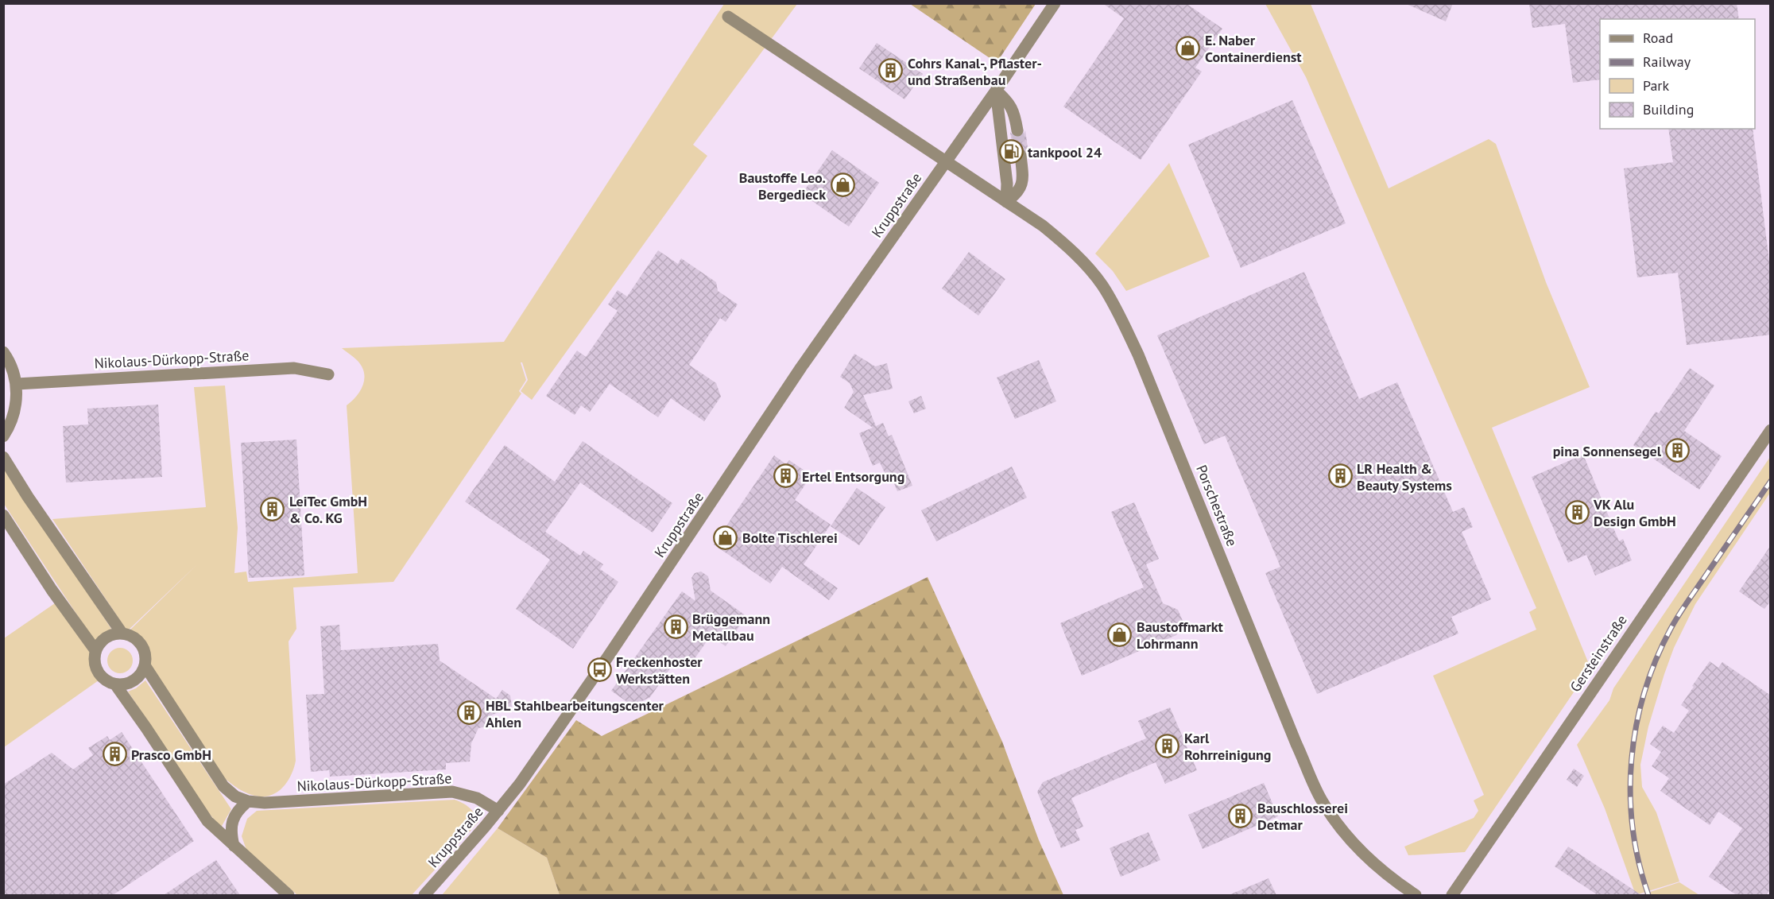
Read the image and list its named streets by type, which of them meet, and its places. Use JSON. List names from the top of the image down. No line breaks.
{"streets":{"street":["Kruppstraße","Nikolaus-Dürkopp-Straße","Porschestraße","Gersteinstraße"]},"crossings":[["Kruppstraße","Nikolaus-Dürkopp-Straße"],["Kruppstraße","Porschestraße"]],"places":{"shop":["E. Naber Containerdienst","Baustoffe Leo. Bergedieck","Bolte Tischlerei","Baustoffmarkt Lohrmann"],"building":["Cohrs Kanal-, Pflaster- und Straßenbau","pina Sonnensegel","Ertel Entsorgung","LR Health & Beauty Systems","LeiTec GmbH & Co. KG","VK Alu Design GmbH","Brüggemann Metallbau","HBL Stahlbearbeitungscenter Ahlen","Karl Rohrreinigung","Prasco GmbH","Bauschlosserei Detmar"],"fuel station":["tankpool 24"],"bus stop":["Freckenhoster Werkstätten"]},"legend":["Road","Railway","Park","Building"]}
